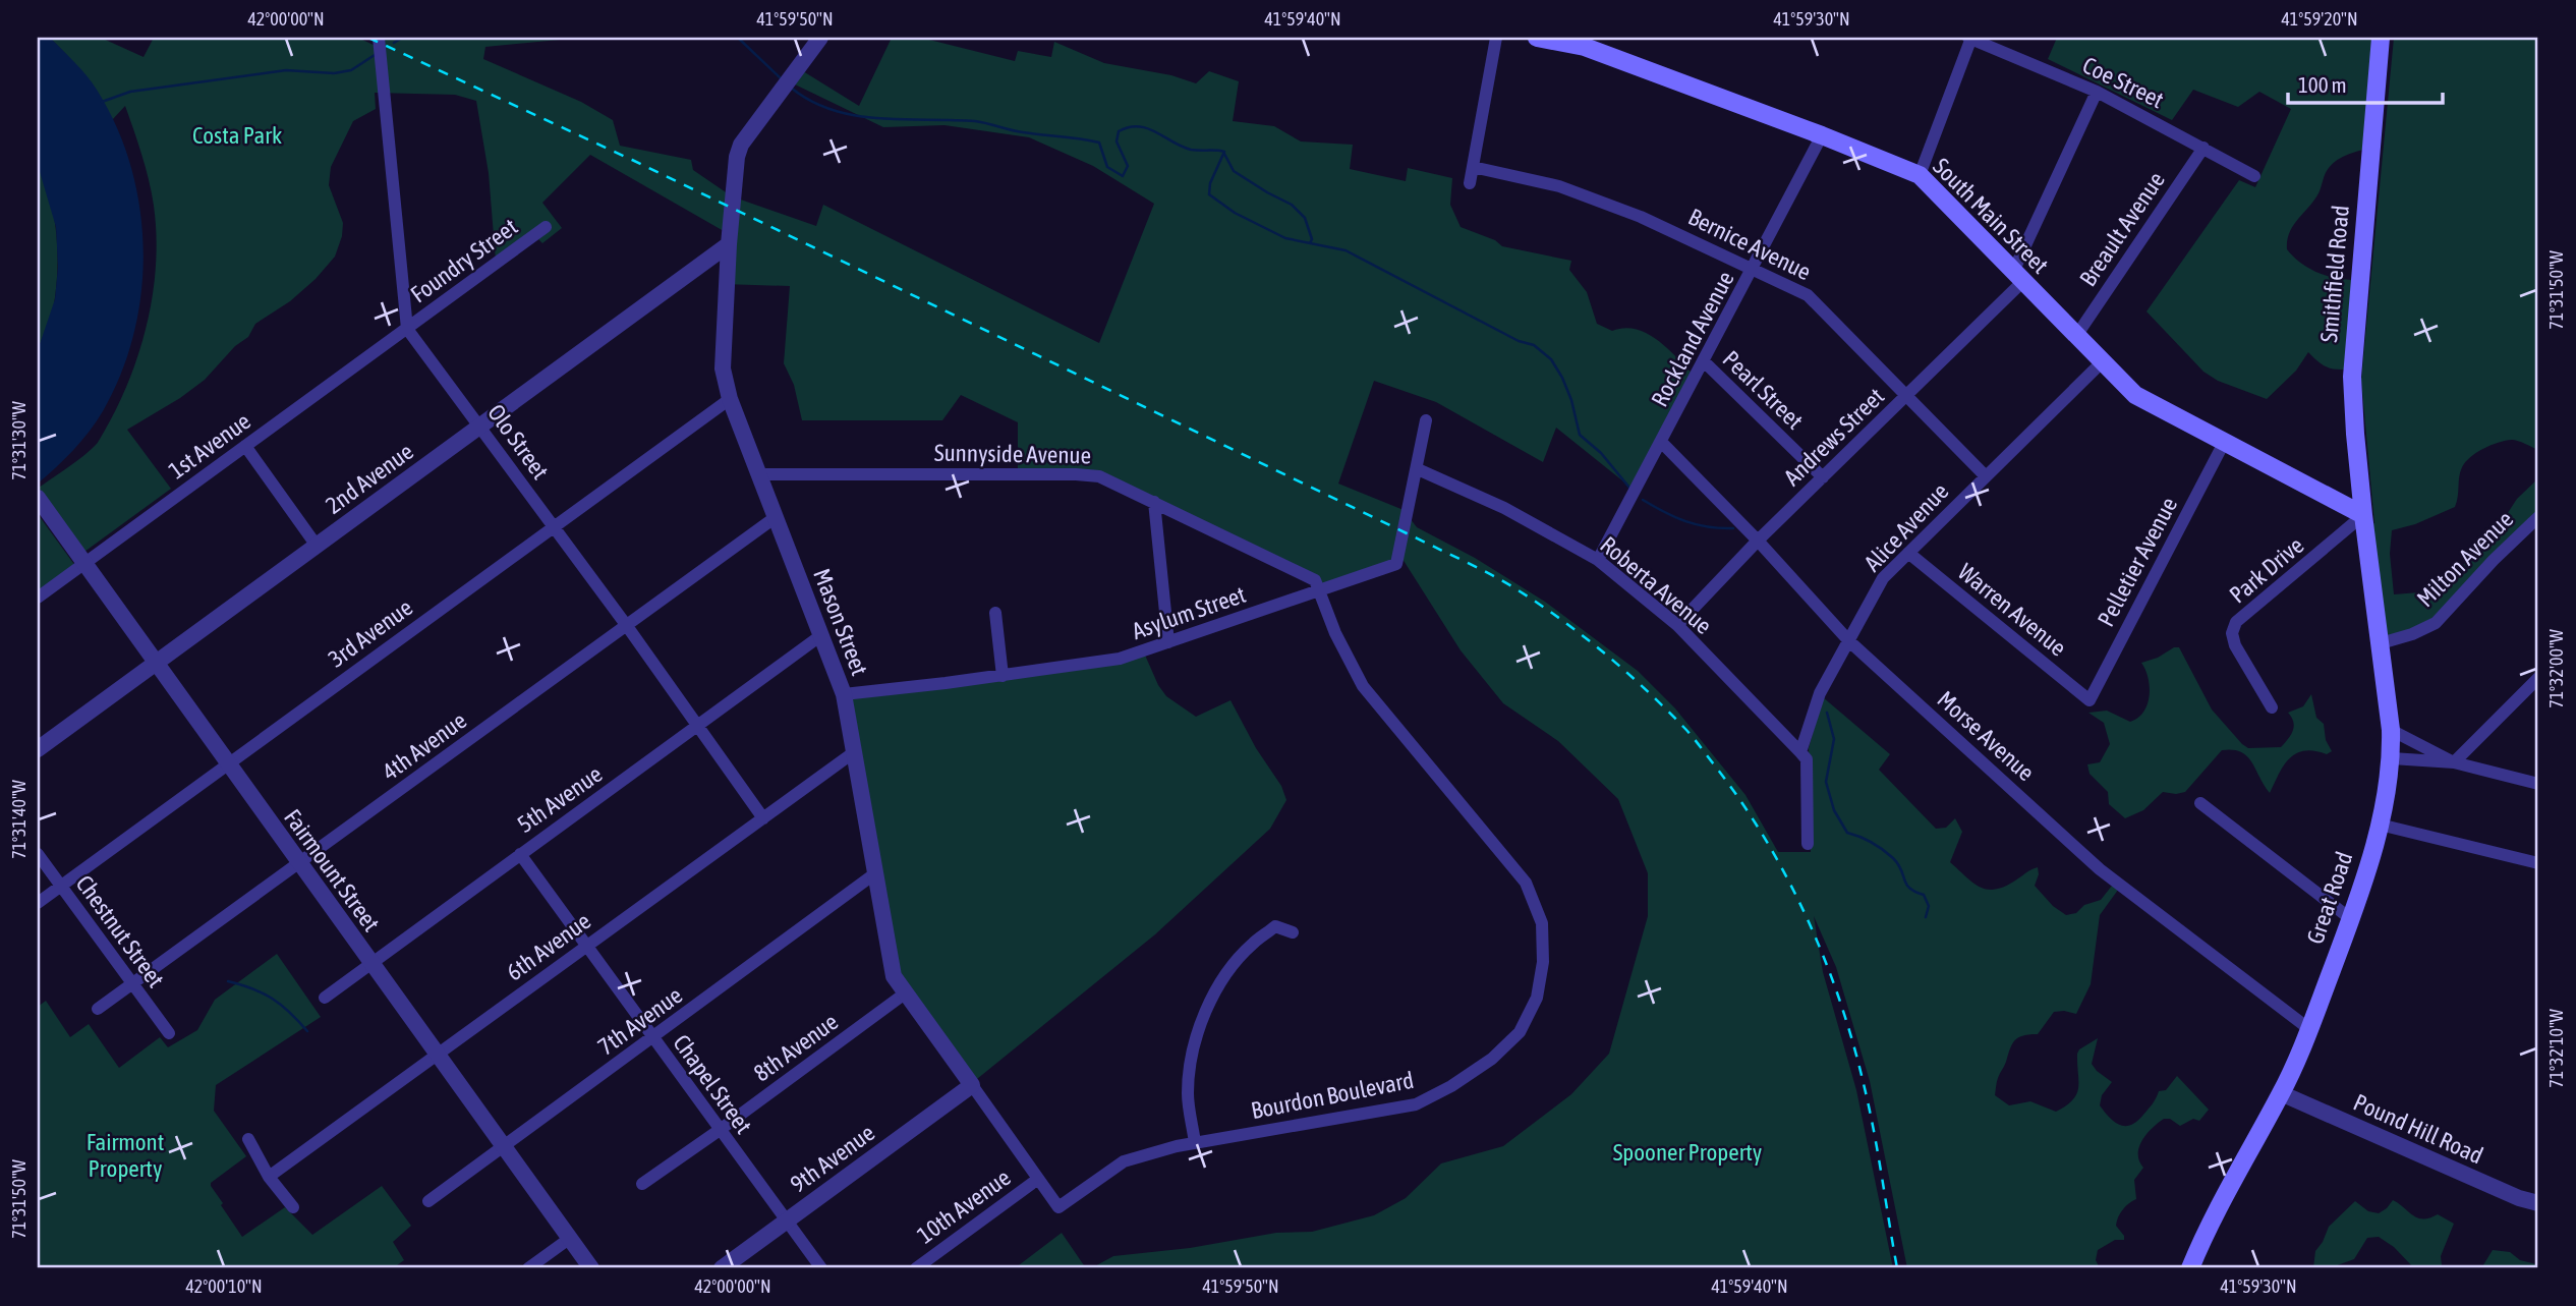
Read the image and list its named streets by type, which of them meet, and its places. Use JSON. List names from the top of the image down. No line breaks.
{"streets":{"main road":["South Main Street","Smithfield Road","Great Road"],"street":["Coe Street","Breault Avenue","Bernice Avenue","Foundry Street","Rockland Avenue","Pearl Street","Andrews Street","Olo Street","1st Avenue","Sunnyside Avenue","2nd Avenue","Alice Avenue","Milton Avenue","Pelletier Avenue","Park Drive","Roberta Avenue","Warren Avenue","Asylum Street","Mason Street","3rd Avenue","Morse Avenue","4th Avenue","5th Avenue","Fairmount Street","Chestnut Street","6th Avenue","7th Avenue","8th Avenue","Chapel Street","Bourdon Boulevard","Pound Hill Road","9th Avenue","10th Avenue"]},"crossings":[["Coe Street","Breault Avenue"],["South Main Street","Breault Avenue"],["South Main Street","Smithfield Road"],["South Main Street","Rockland Avenue"],["South Main Street","Andrews Street"],["South Main Street","Alice Avenue"],["South Main Street","Pelletier Avenue"],["South Main Street","Park Drive"],["South Main Street","Great Road"],["Bernice Avenue","Rockland Avenue"],["Bernice Avenue","Andrews Street"],["Bernice Avenue","Alice Avenue"],["Foundry Street","Olo Street"],["Foundry Street","1st Avenue"],["Smithfield Road","Park Drive"],["Smithfield Road","Great Road"],["Rockland Avenue","Pearl Street"],["Rockland Avenue","Roberta Avenue"],["Rockland Avenue","Morse Avenue"],["Pearl Street","Andrews Street"],["Andrews Street","Roberta Avenue"],["Andrews Street","Morse Avenue"],["Olo Street","1st Avenue"],["Olo Street","2nd Avenue"],["Olo Street","3rd Avenue"],["Olo Street","4th Avenue"],["Olo Street","5th Avenue"],["Olo Street","6th Avenue"],["1st Avenue","Fairmount Street"],["Sunnyside Avenue","Asylum Street"],["Sunnyside Avenue","Mason Street"],["Sunnyside Avenue","Bourdon Boulevard"],["2nd Avenue","Mason Street"],["2nd Avenue","Fairmount Street"],["Alice Avenue","Roberta Avenue"],["Alice Avenue","Warren Avenue"],["Alice Avenue","Morse Avenue"],["Milton Avenue","Great Road"],["Pelletier Avenue","Warren Avenue"],["Park Drive","Great Road"],["Roberta Avenue","Asylum Street"],["Asylum Street","Mason Street"],["Asylum Street","Bourdon Boulevard"],["Mason Street","3rd Avenue"],["Mason Street","4th Avenue"],["Mason Street","5th Avenue"],["Mason Street","6th Avenue"],["Mason Street","7th Avenue"],["Mason Street","8th Avenue"],["Mason Street","Bourdon Boulevard"],["Mason Street","9th Avenue"],["Mason Street","10th Avenue"],["3rd Avenue","Fairmount Street"],["3rd Avenue","Chestnut Street"],["Morse Avenue","Great Road"],["4th Avenue","Fairmount Street"],["4th Avenue","Chestnut Street"],["5th Avenue","Fairmount Street"],["5th Avenue","Chapel Street"],["Fairmount Street","6th Avenue"],["Fairmount Street","7th Avenue"],["Great Road","Pound Hill Road"],["6th Avenue","Chapel Street"],["7th Avenue","Chapel Street"],["8th Avenue","Chapel Street"],["Chapel Street","9th Avenue"]],"parks":["Costa Park","Fairmont Property","Spooner Property"],"scale_bar":"100 m","coordinates":["42°00'00\"N","41°59'50\"N","41°59'40\"N","41°59'30\"N","41°59'20\"N","71°31'50\"W","71°31'30\"W","71°32'00\"W","71°31'40\"W","71°32'10\"W","42°00'10\"N"]}
